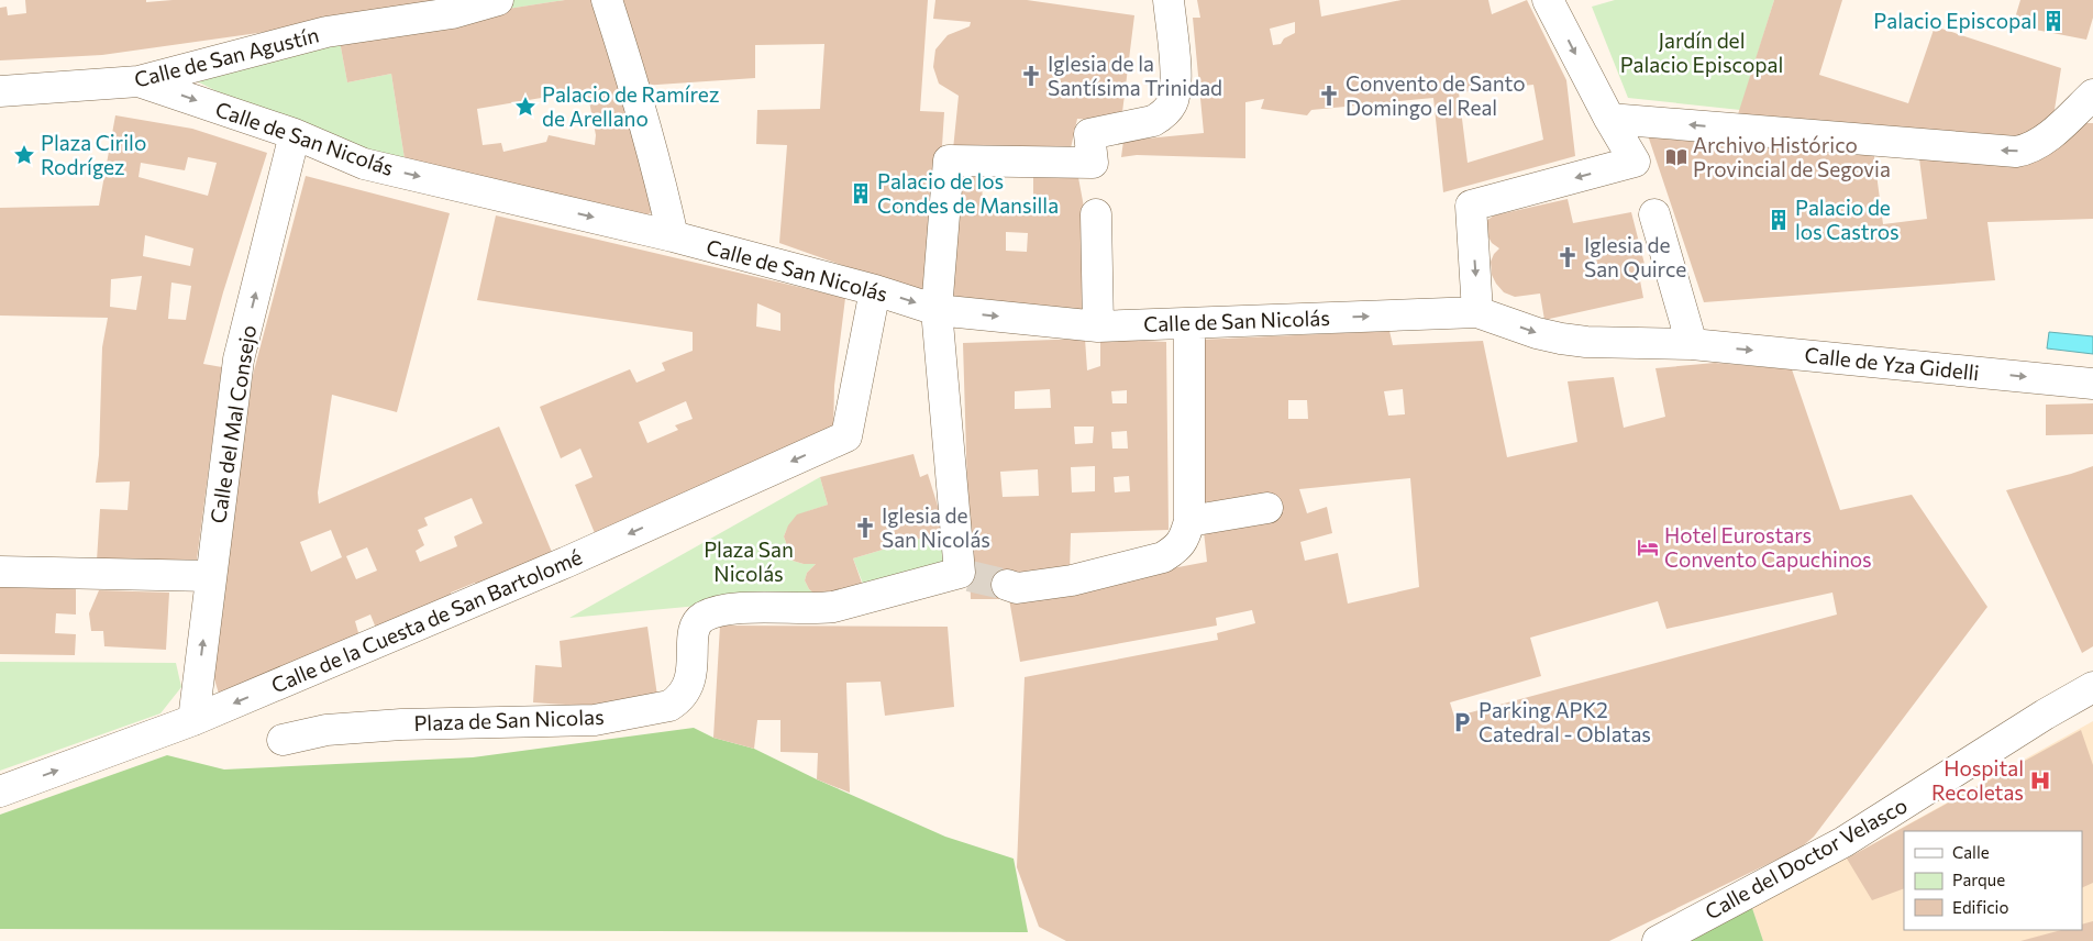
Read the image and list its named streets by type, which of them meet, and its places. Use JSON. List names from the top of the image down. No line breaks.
{"streets":{"street":["Calle de San Agustín","Calle de San Nicolás","Calle de Yza Gidelli","Calle del Mal Consejo","Calle de la Cuesta de San Bartolomé","Plaza de San Nicolas","Calle del Doctor Velasco"]},"crossings":[["Calle de San Agustín","Calle de San Nicolás"],["Calle de San Nicolás","Calle de Yza Gidelli"],["Calle de San Nicolás","Calle del Mal Consejo"],["Calle de San Nicolás","Calle de la Cuesta de San Bartolomé"],["Calle de San Nicolás","Plaza de San Nicolas"],["Calle del Mal Consejo","Calle de la Cuesta de San Bartolomé"]],"one_way":["Calle de San Nicolás","Calle del Mal Consejo"],"parks":["Jardín del Palacio Episcopal","Plaza San Nicolás"],"places":{"building":["Palacio Episcopal","Palacio de los Condes de Mansilla","Palacio de los Castros"],"church":["Iglesia de la Santísima Trinidad","Convento de Santo Domingo el Real","Iglesia de San Quirce","Iglesia de San Nicolás"],"place":["Palacio de Ramírez de Arellano","Plaza Cirilo Rodrígez"],"library":["Archivo Histórico Provincial de Segovia"],"hotel":["Hotel Eurostars Convento Capuchinos"],"parking":["Parking APK2 Catedral - Oblatas"],"hospital":["Hospital Recoletas"]},"legend":["Calle","Parque","Edificio"]}
